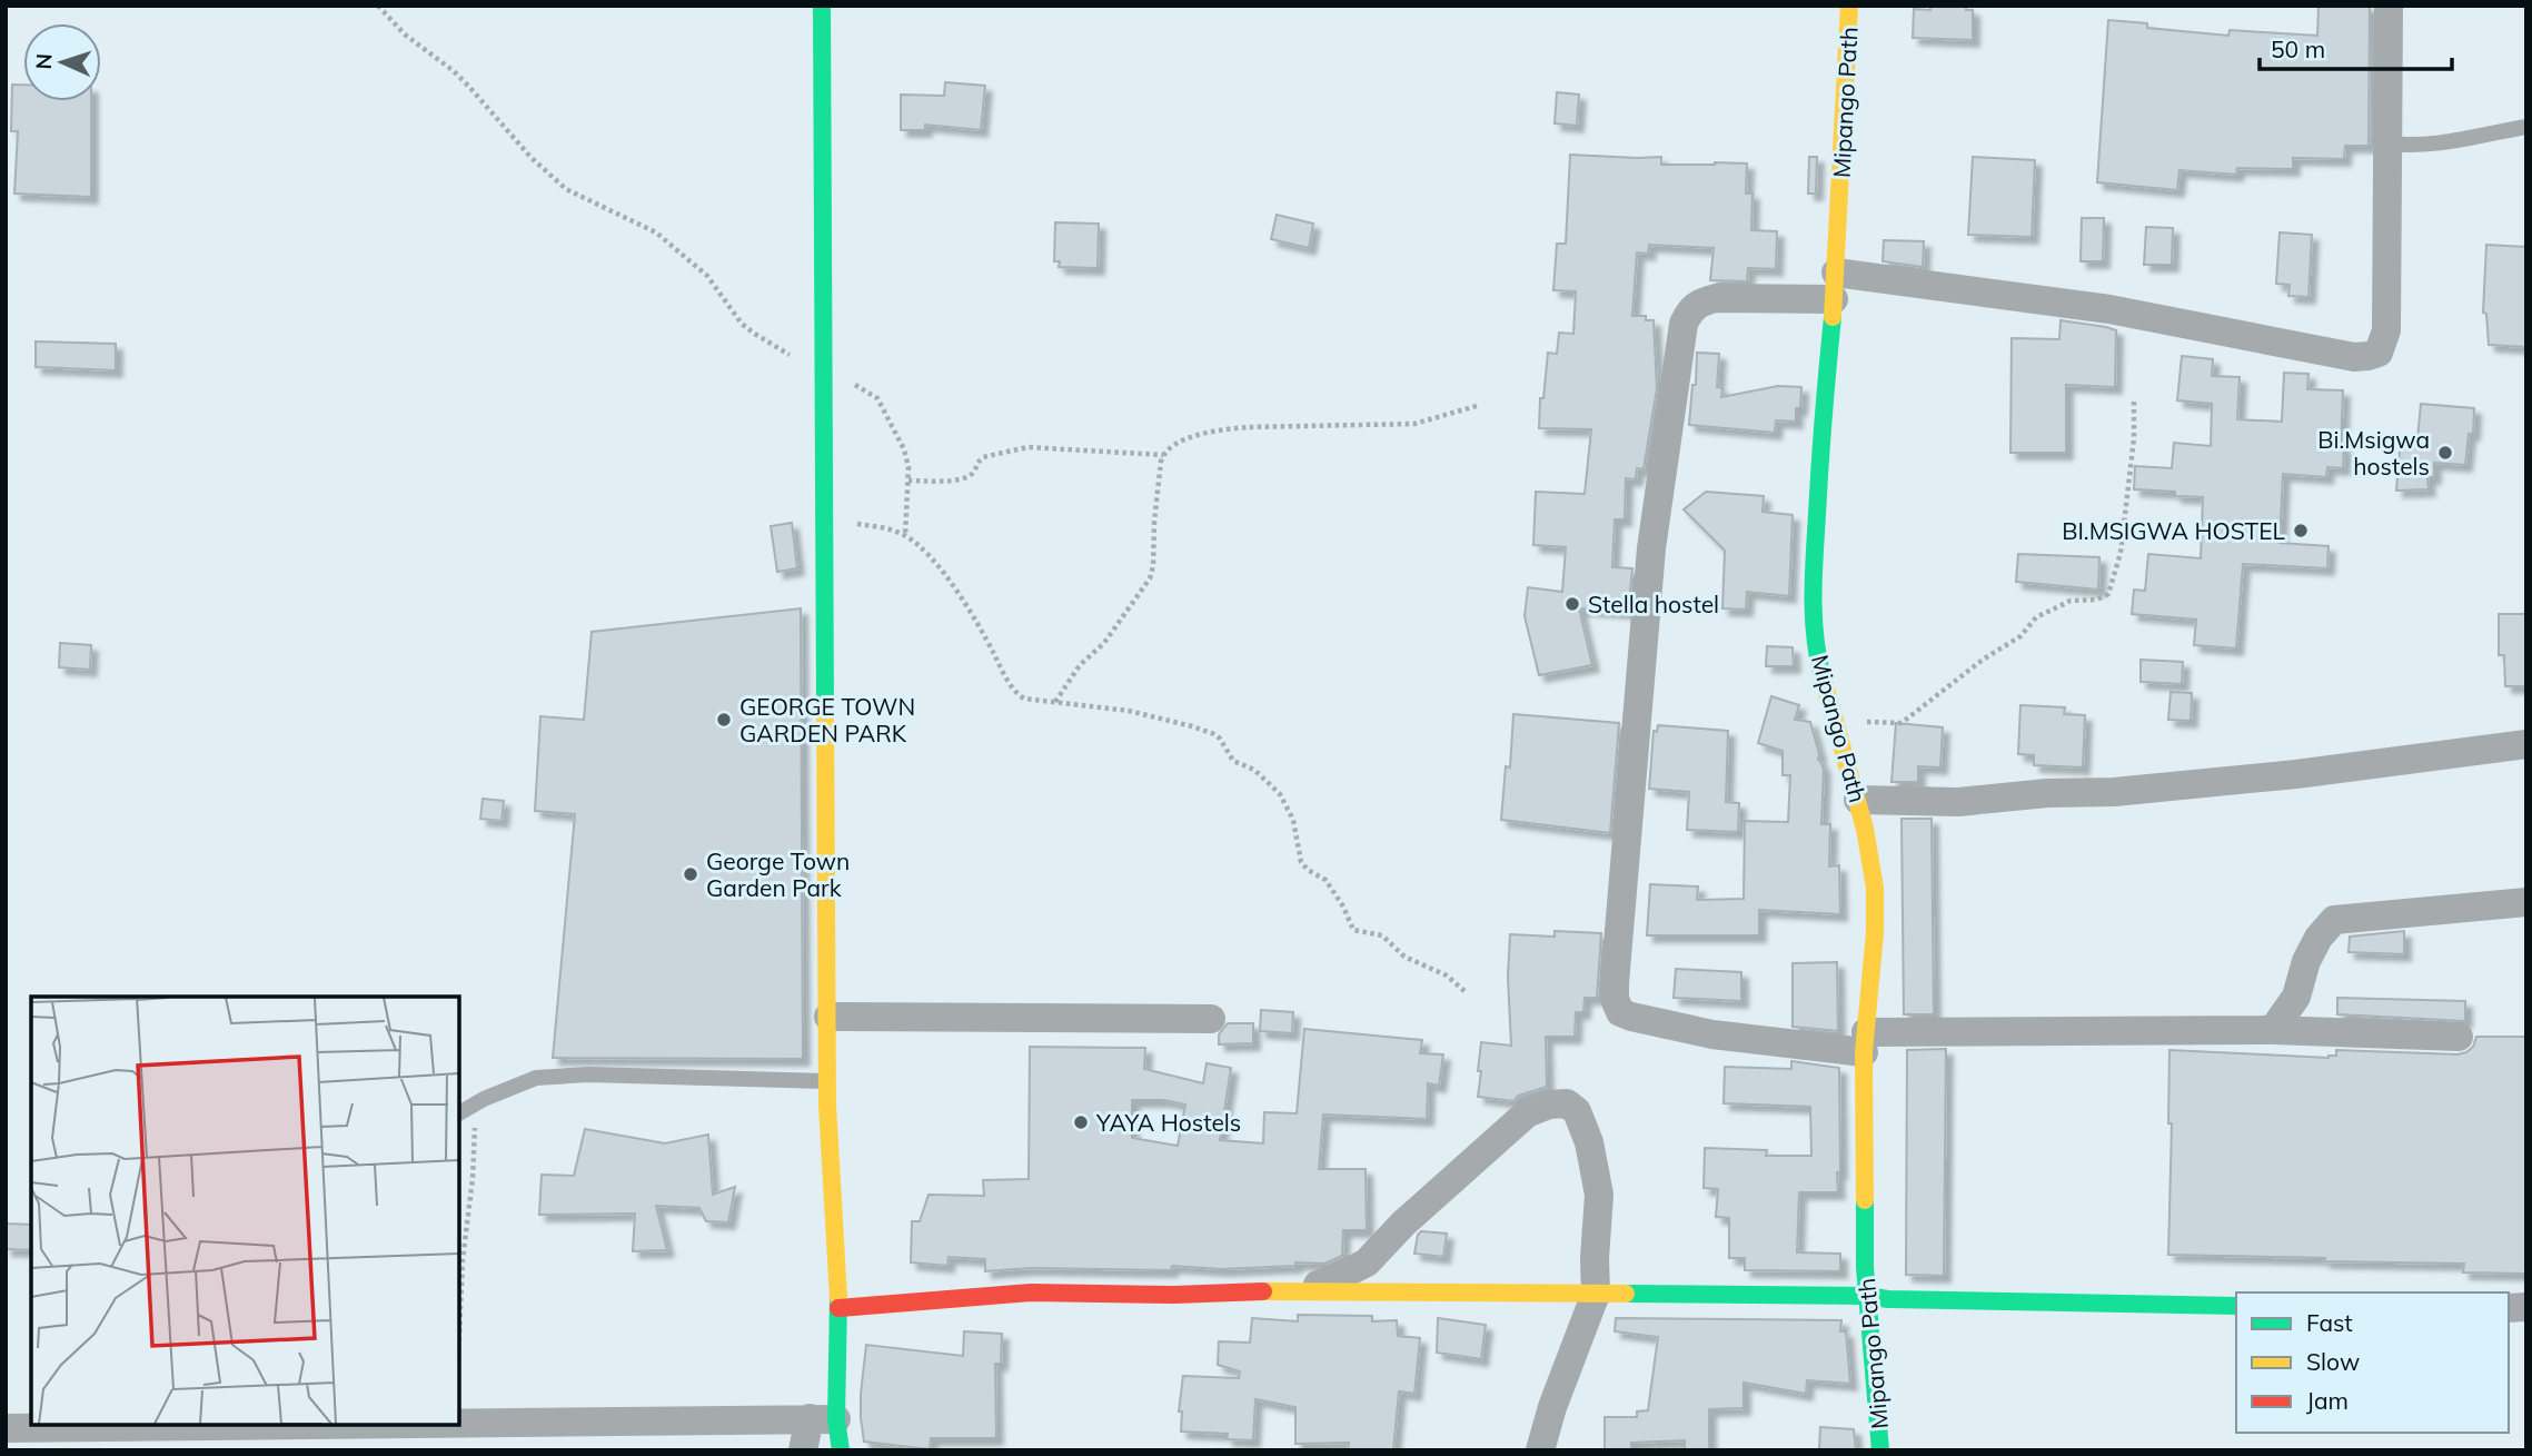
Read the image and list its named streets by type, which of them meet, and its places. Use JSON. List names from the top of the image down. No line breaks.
{"streets":{"street":["Mipango Path"]},"places":["Bi.Msigwa hostels","BI.MSIGWA HOSTEL","Stella hostel","GEORGE TOWN GARDEN PARK","George Town Garden Park","YAYA Hostels"],"legend":["Fast","Slow","Jam"],"scale_bar":"50 m","north":"left"}
